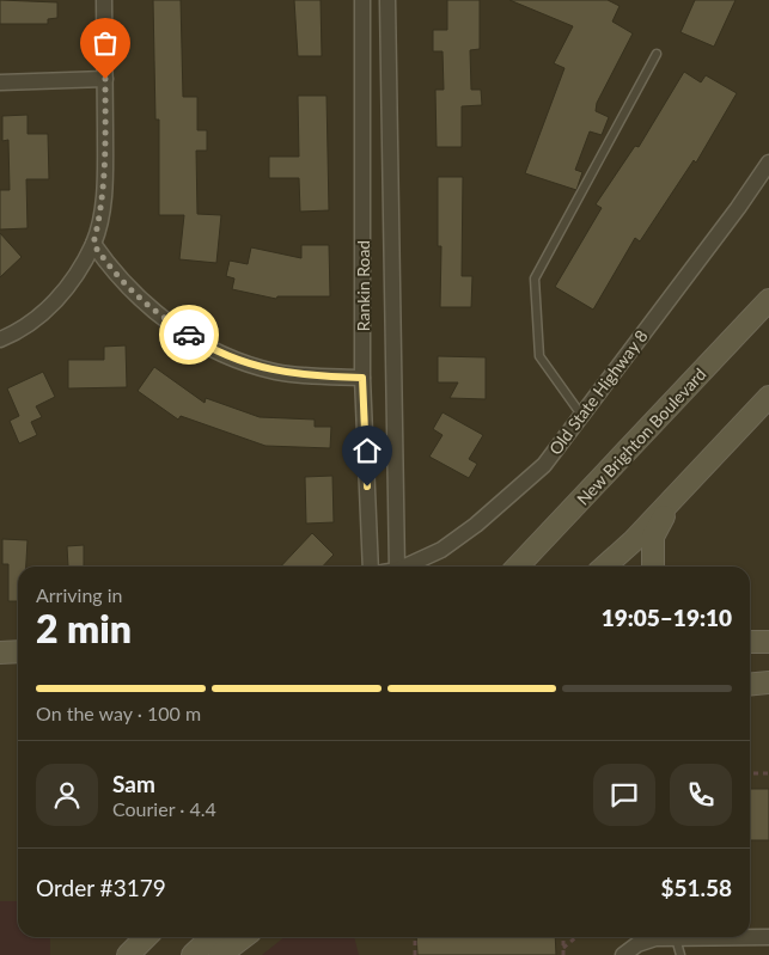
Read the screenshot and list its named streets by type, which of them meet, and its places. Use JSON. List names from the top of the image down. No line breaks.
{"streets":{"main road":["New Brighton Boulevard"],"street":["Rankin Road","Old State Highway 8"]},"page":{"heading":["2 min","Arriving in","19:05–19:10"],"panel":["Sam","Courier · 4.4","Order #3179","$51.58"],"bar":"On the way · 100 m"}}
